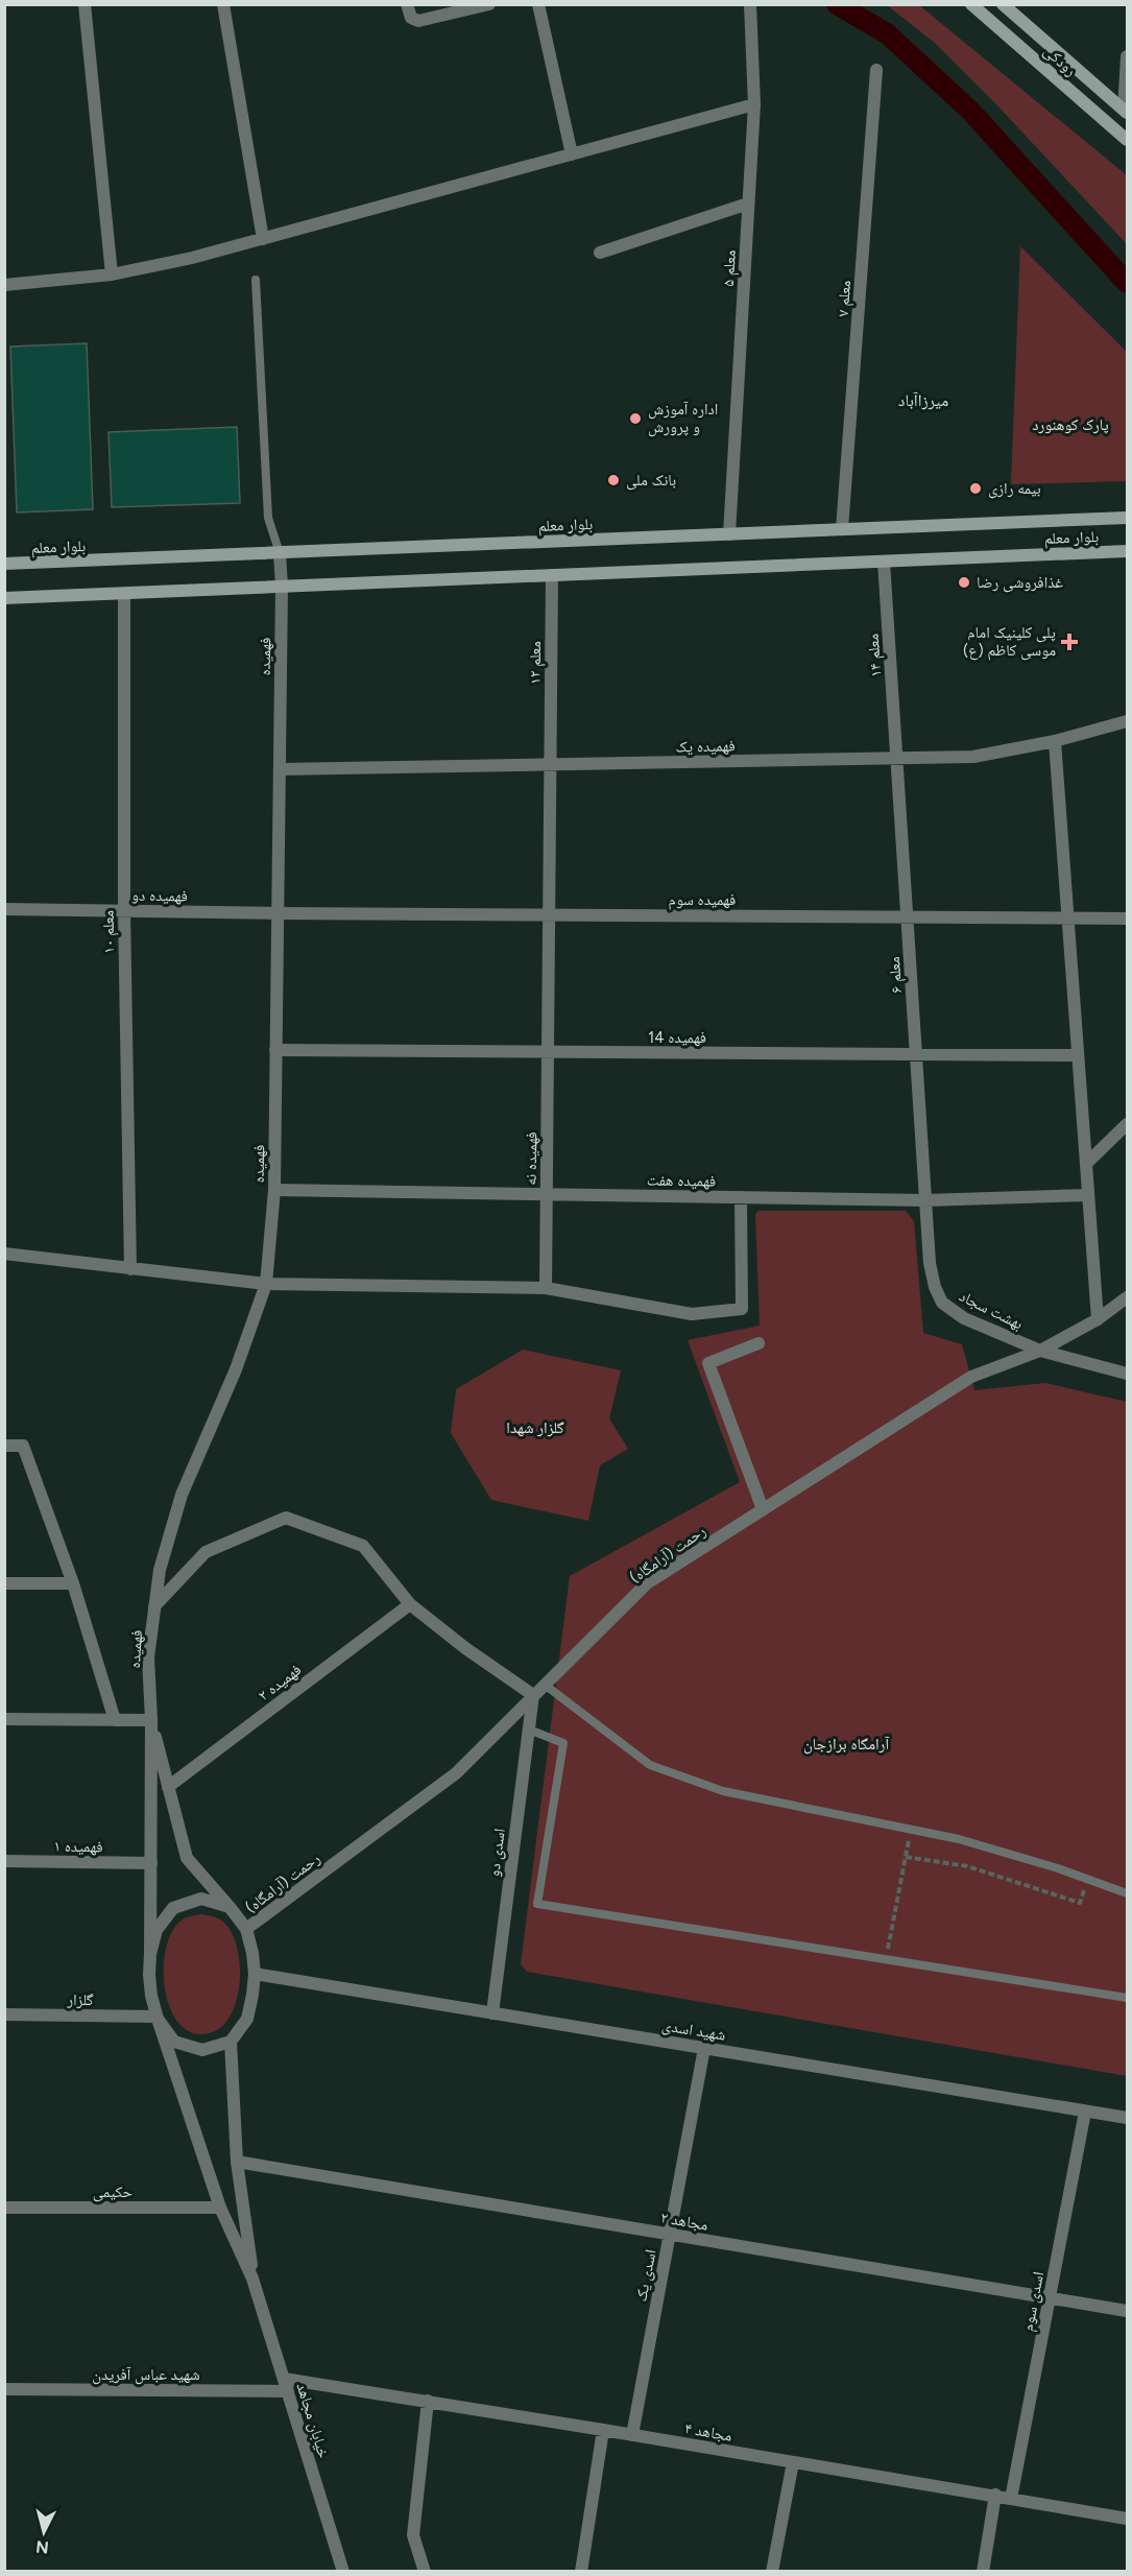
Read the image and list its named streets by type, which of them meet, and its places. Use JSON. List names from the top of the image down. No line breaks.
{"streets":{"main road":["رودکی","بلوار معلم"],"street":["معلم ۵","معلم ۷","معلم ۱۴","فهمیده","معلم ۱۲","فهمیده یک","فهمیده دو","فهمیده سوم","معلم ۱۰","معلم ۶","فهمیده 14","فهمیده نه","فهمیده هفت","بهشت سجاد","رحمت (آرامگاه)","فهمیده ۲","فهمیده ۱","اسدی دو","گلزار","شهید اسدی","حکیمی","مجاهد ۲","اسدی یک","اسدی سوم","شهید عباس آفریدن","خیابان مجاهد","مجاهد ۴"]},"crossings":[["معلم ۵","بلوار معلم"],["معلم ۷","بلوار معلم"],["بلوار معلم","معلم ۱۴"],["بلوار معلم","فهمیده"],["بلوار معلم","معلم ۱۲"],["بلوار معلم","معلم ۱۰"],["معلم ۱۴","فهمیده یک"],["معلم ۱۴","معلم ۶"],["فهمیده","فهمیده یک"],["فهمیده","فهمیده دو"],["فهمیده","فهمیده سوم"],["فهمیده","فهمیده 14"],["فهمیده","فهمیده هفت"],["معلم ۱۲","فهمیده نه"],["فهمیده یک","معلم ۶"],["فهمیده یک","فهمیده نه"],["فهمیده دو","فهمیده سوم"],["فهمیده دو","معلم ۱۰"],["فهمیده سوم","معلم ۶"],["فهمیده سوم","فهمیده نه"],["معلم ۶","فهمیده 14"],["معلم ۶","فهمیده هفت"],["معلم ۶","بهشت سجاد"],["فهمیده 14","فهمیده نه"],["فهمیده نه","فهمیده هفت"],["فهمیده هفت","بهشت سجاد"],["بهشت سجاد","رحمت (آرامگاه)"],["رحمت (آرامگاه)","اسدی دو"],["رحمت (آرامگاه)","گلزار"],["رحمت (آرامگاه)","شهید اسدی"],["رحمت (آرامگاه)","خیابان مجاهد"],["اسدی دو","شهید اسدی"],["گلزار","شهید اسدی"],["گلزار","خیابان مجاهد"],["شهید اسدی","اسدی یک"],["شهید اسدی","اسدی سوم"],["شهید اسدی","خیابان مجاهد"],["حکیمی","خیابان مجاهد"],["مجاهد ۲","اسدی یک"],["مجاهد ۲","اسدی سوم"],["مجاهد ۲","خیابان مجاهد"],["اسدی یک","مجاهد ۴"],["اسدی سوم","مجاهد ۴"],["شهید عباس آفریدن","خیابان مجاهد"],["شهید عباس آفریدن","مجاهد ۴"],["خیابان مجاهد","مجاهد ۴"]],"districts":["میرزاآباد"],"parks":["پارک کوهنورد","گلزار شهدا","آرامگاه برازجان"],"places":{"other":["اداره آموزش و پرورش","بانک ملی","بیمه رازی","غذافروشی رضا"],"health":["پلی کلینیک امام موسی کاظم (ع)"]},"north":"bottom"}
